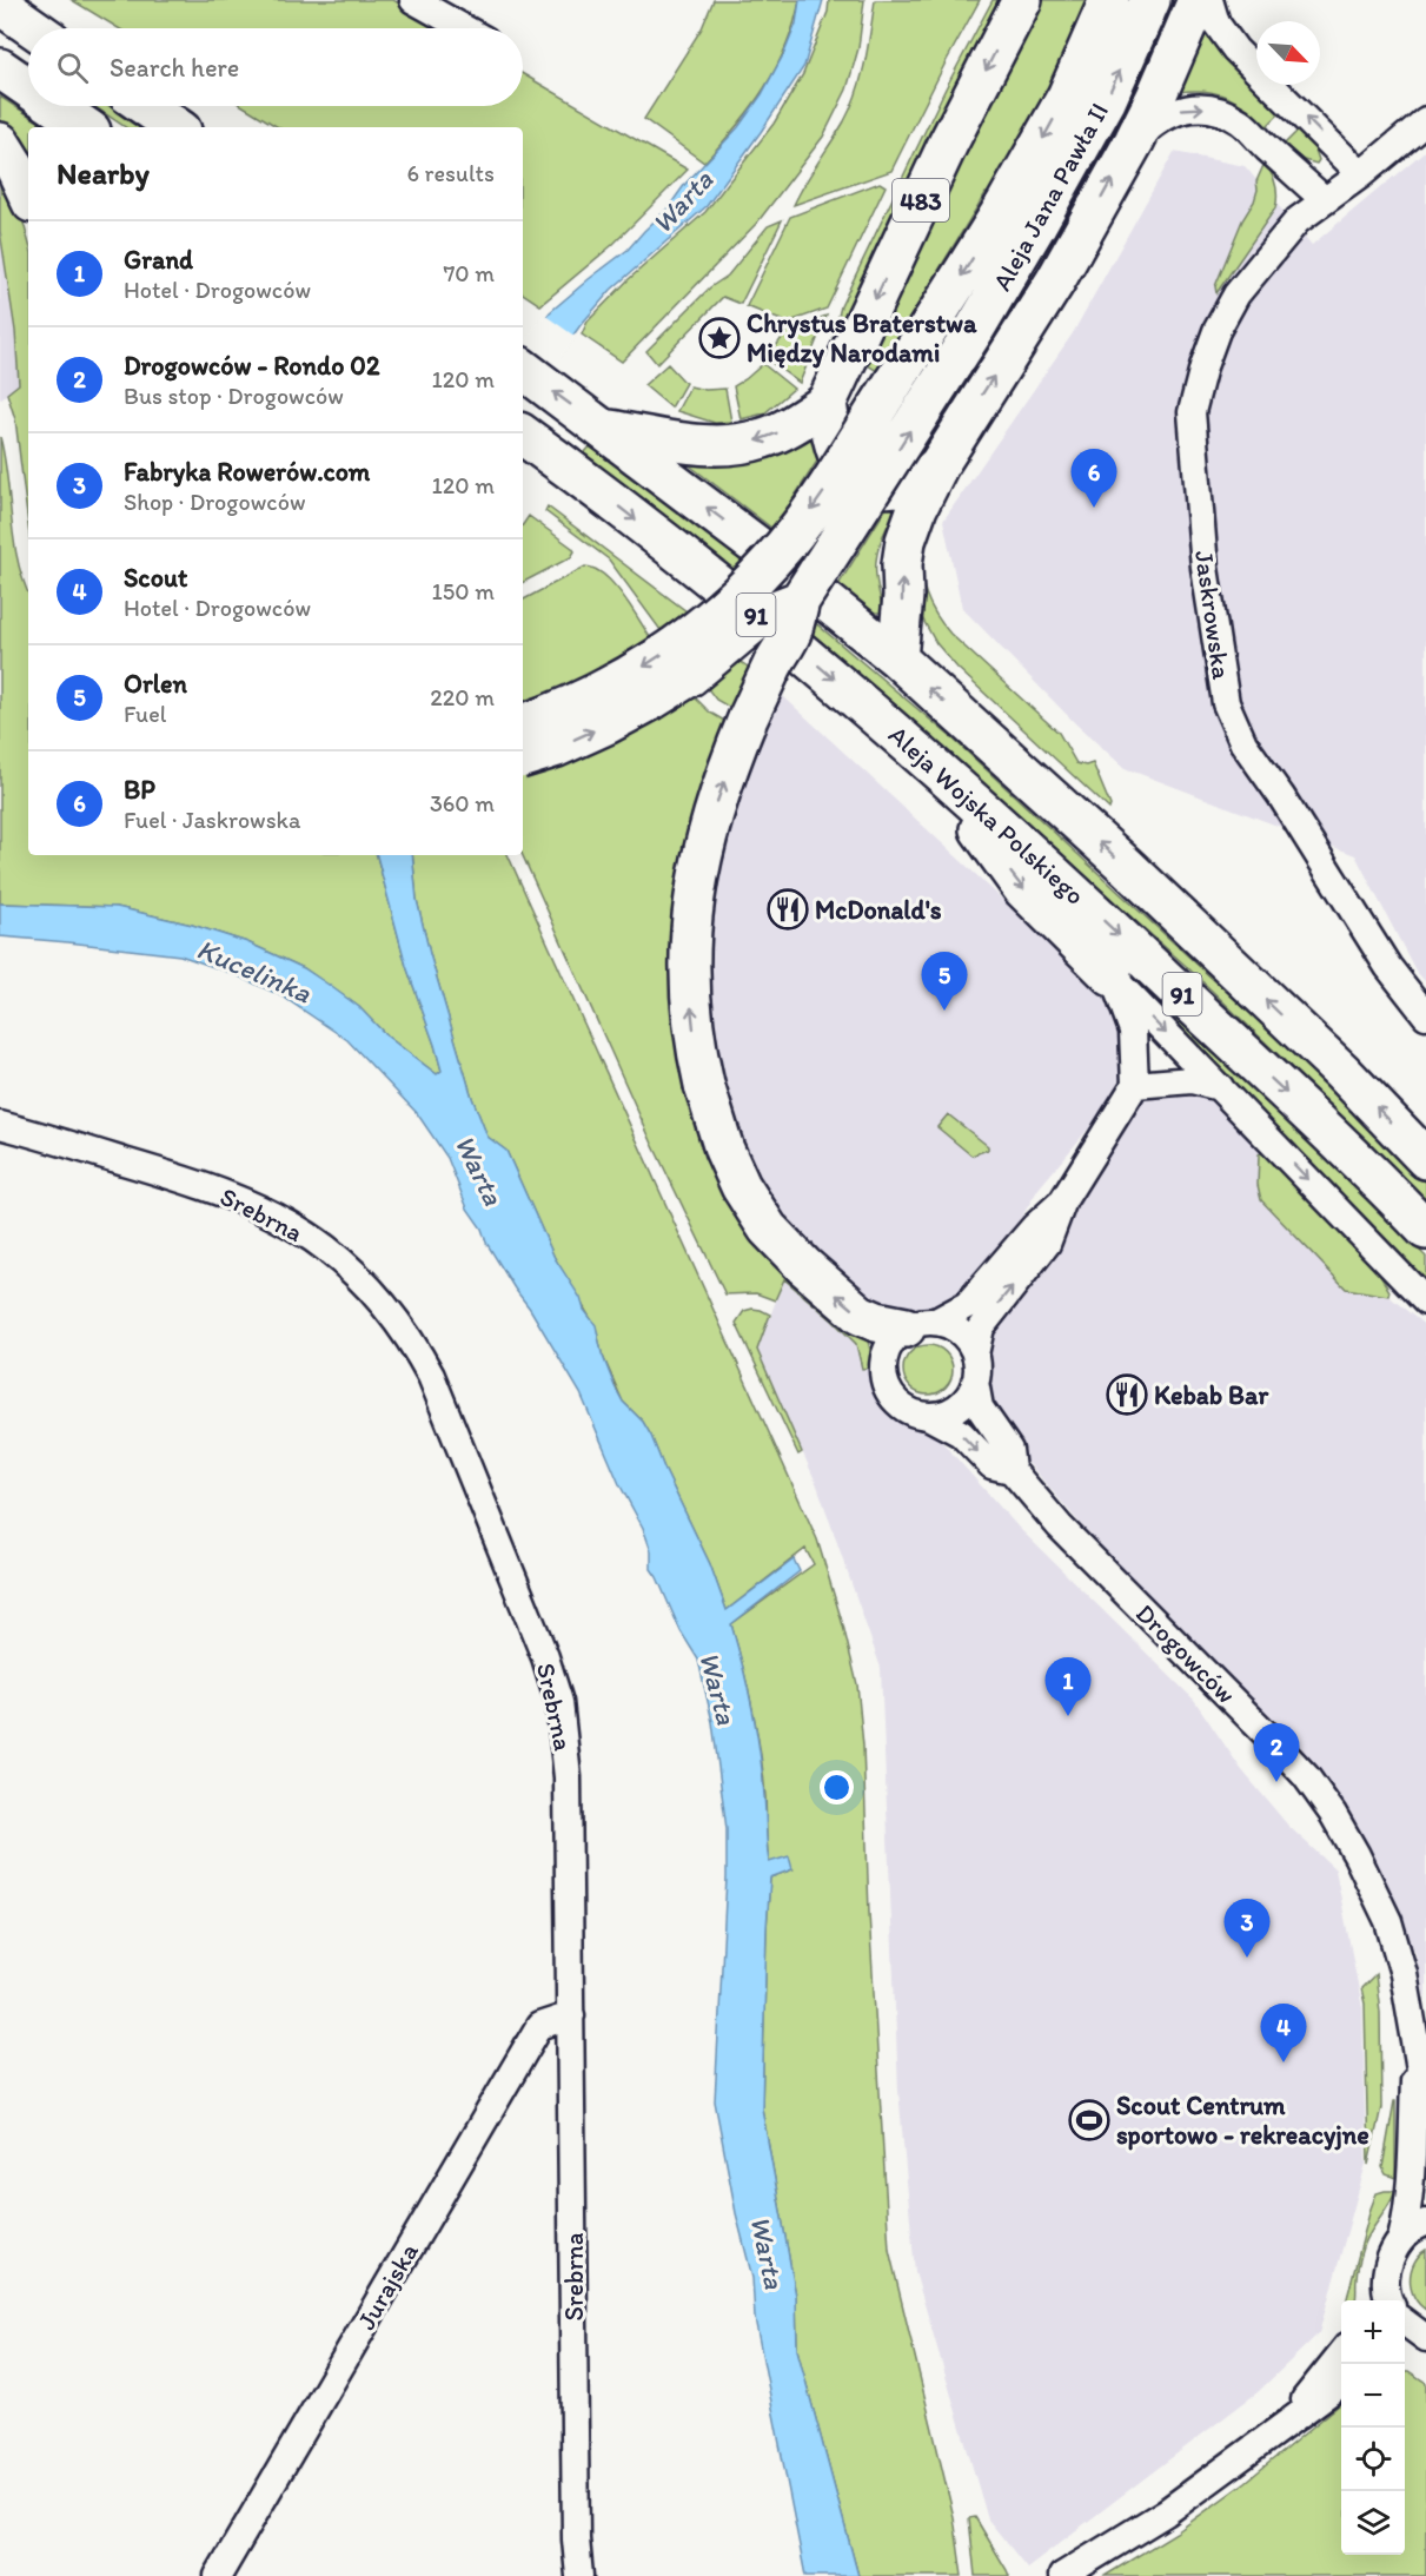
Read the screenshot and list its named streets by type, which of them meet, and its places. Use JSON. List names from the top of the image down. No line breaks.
{"streets":{"main road":["Aleja Jana Pawła II","483","91","Aleja Wojska Polskiego"],"street":["Jaskrowska","Srebrna","Drogowców","Jurajska"]},"crossings":[["Aleja Jana Pawła II","Aleja Wojska Polskiego"],["Aleja Jana Pawła II","Drogowców"],["Srebrna","Jurajska"]],"one_way":["Aleja Jana Pawła II"],"water":["Warta","Kucelinka"],"places":{"place":["Chrystus Braterstwa Między Narodami"],"restaurant":["McDonald's","Kebab Bar"],"sports":["Scout Centrum sportowo - rekreacyjne"]},"north":"bottom right","page":{"search":"Search here","heading":["Nearby","6 results"],"list":[{"mark":"1","name":"Grand","note":"Hotel · Drogowców","value":"70 m"},{"mark":"2","name":"Drogowców - Rondo 02","note":"Bus stop · Drogowców","value":"120 m"},{"mark":"3","name":"Fabryka Rowerów.com","note":"Shop · Drogowców","value":"120 m"},{"mark":"4","name":"Scout","note":"Hotel · Drogowców","value":"150 m"},{"mark":"5","name":"Orlen","note":"Fuel","value":"220 m"},{"mark":"6","name":"BP","note":"Fuel · Jaskrowska","value":"360 m"}],"pins":["6","5","1","2","3","4"],"map_buttons":["+","−"]}}
